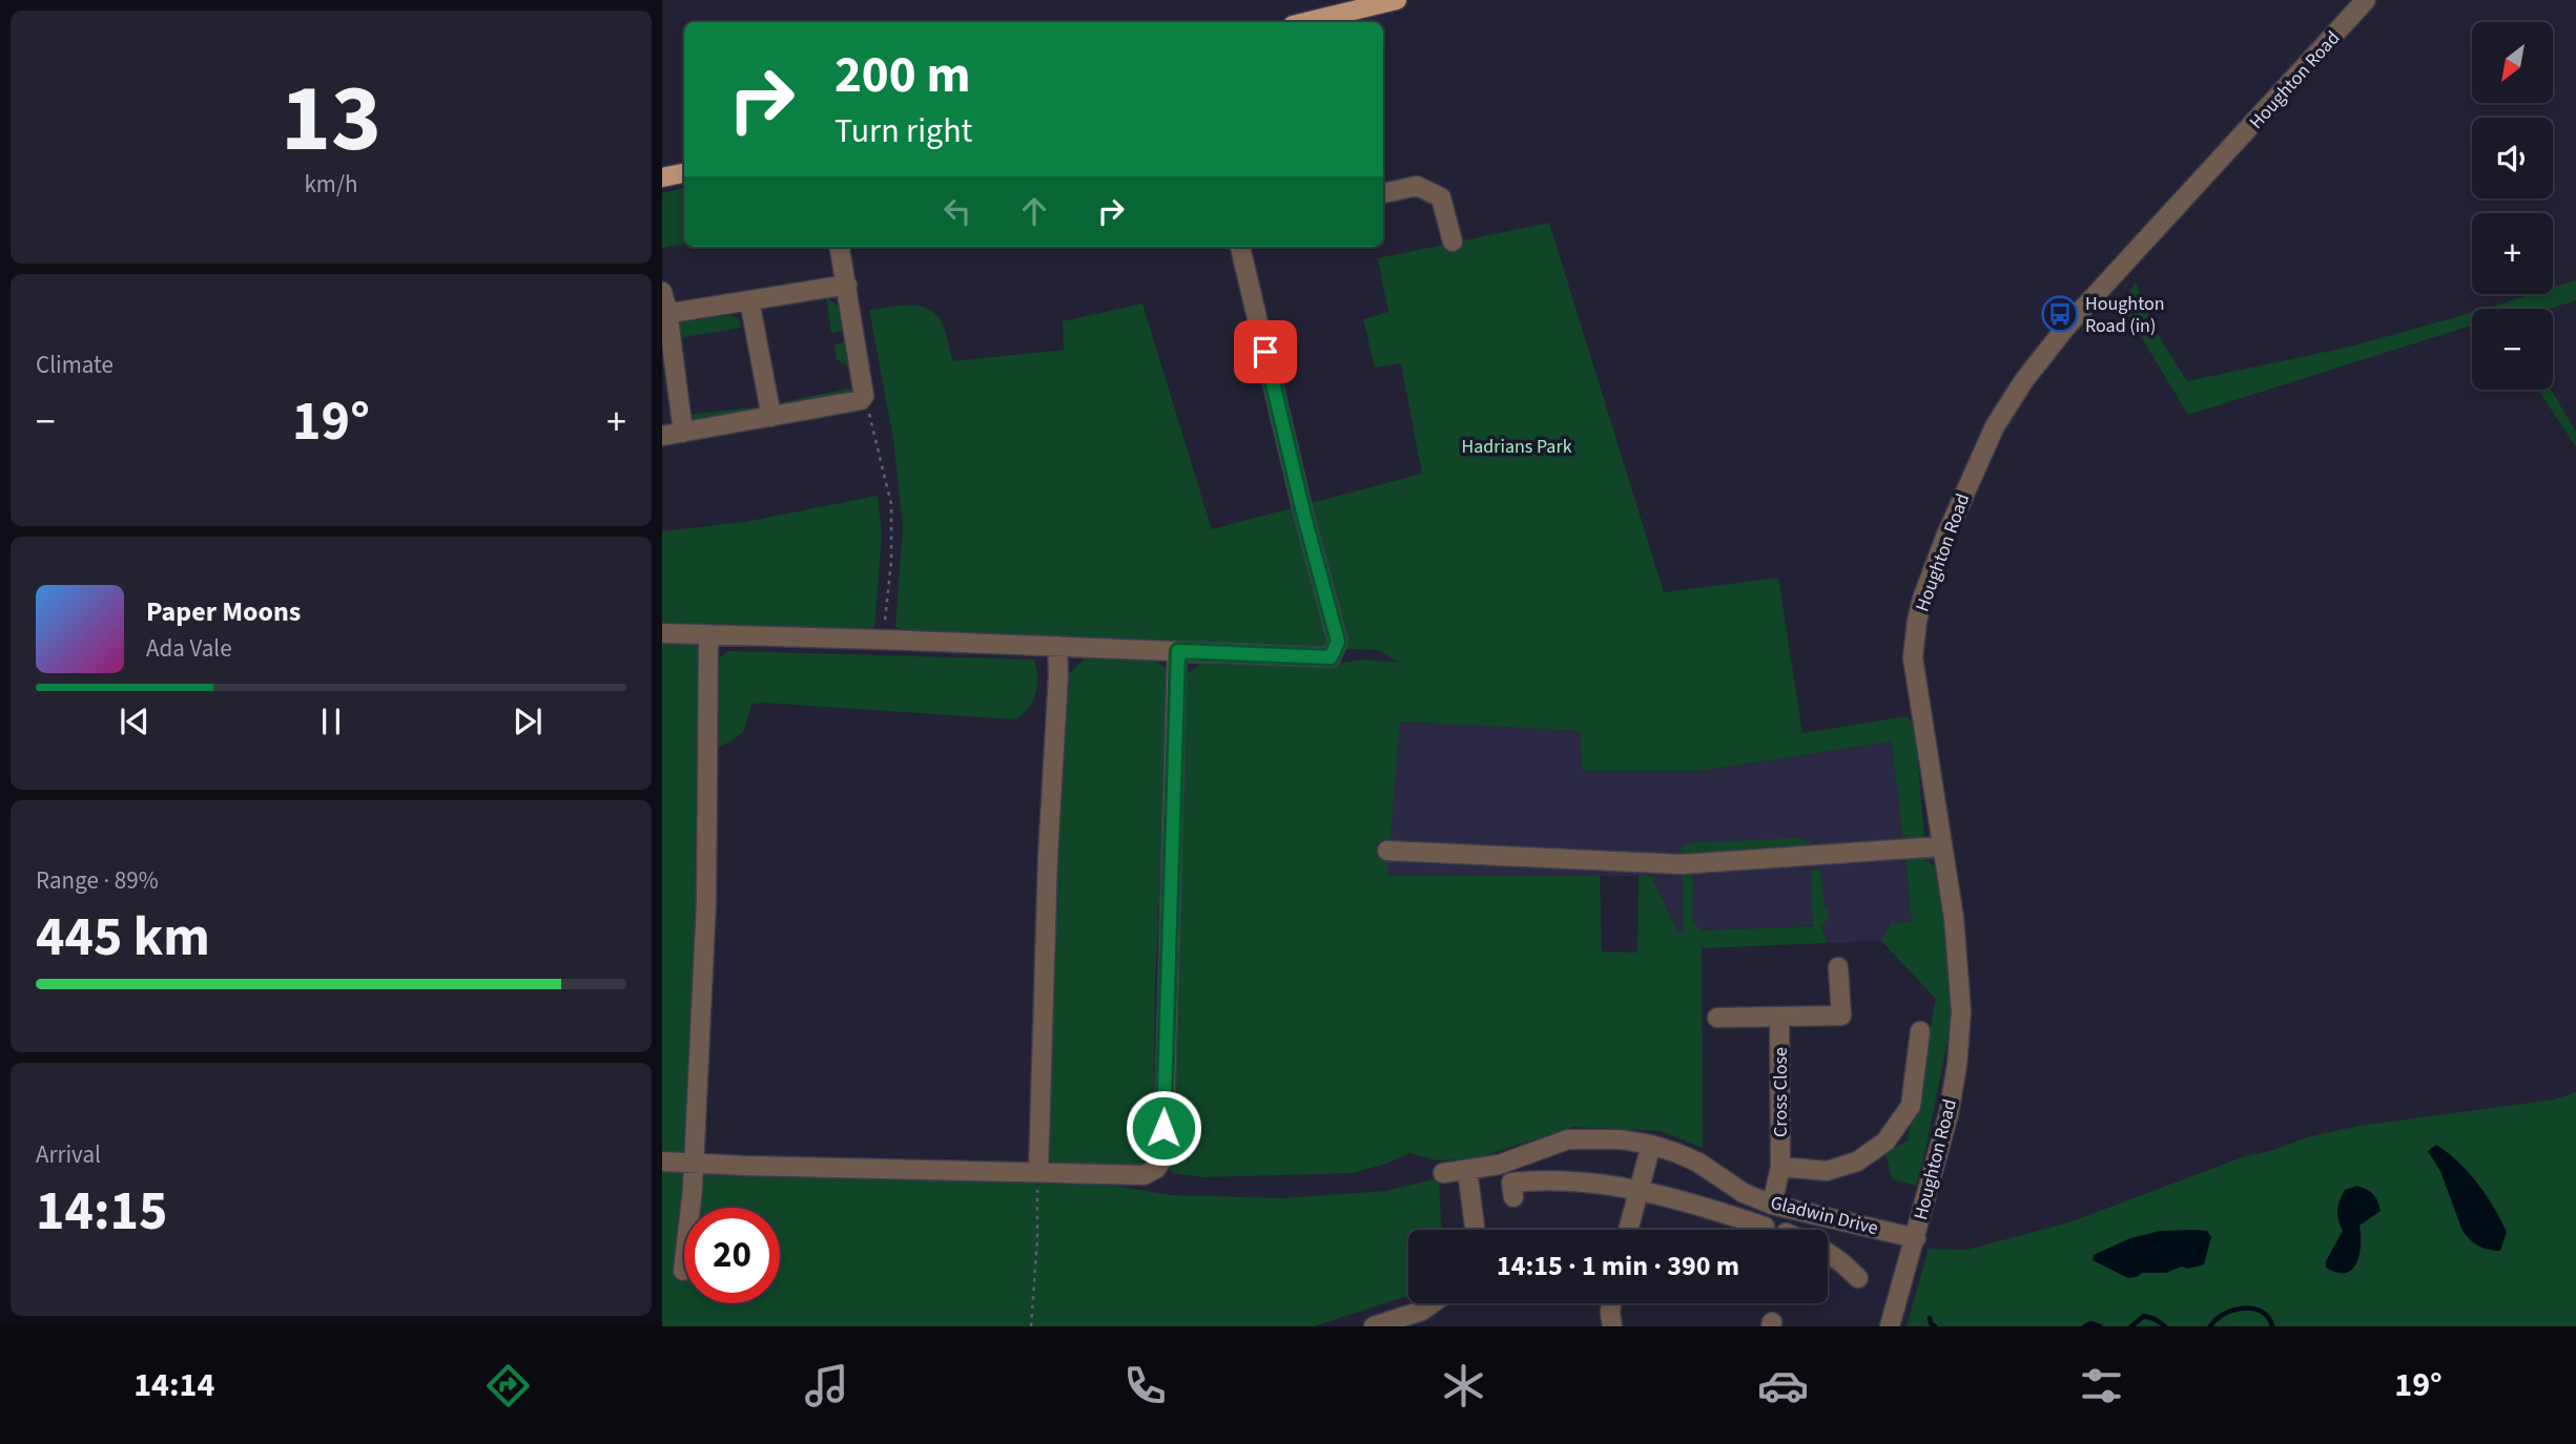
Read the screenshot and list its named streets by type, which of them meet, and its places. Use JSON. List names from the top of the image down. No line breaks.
{"streets":{"street":["Houghton Road","Cross Close","Gladwin Drive"]},"crossings":[["Houghton Road","Gladwin Drive"],["Cross Close","Gladwin Drive"]],"parks":["Hadrians Park"],"places":{"bus stop":["Houghton Road (in)"]},"north":"bottom left","page":{"tile":[["13","km/h"],"Climate",["Range · 89%","445 km"],["Arrival","14:15"]],"map_buttons":["+","−"],"turn":["200 m","Turn right"],"heat":["−","19°","+"],"song":["Paper Moons","Ada Vale"],"limit":"20","trip":"14:15 · 1 min · 390 m","tabs":["14:14","19°"]}}
